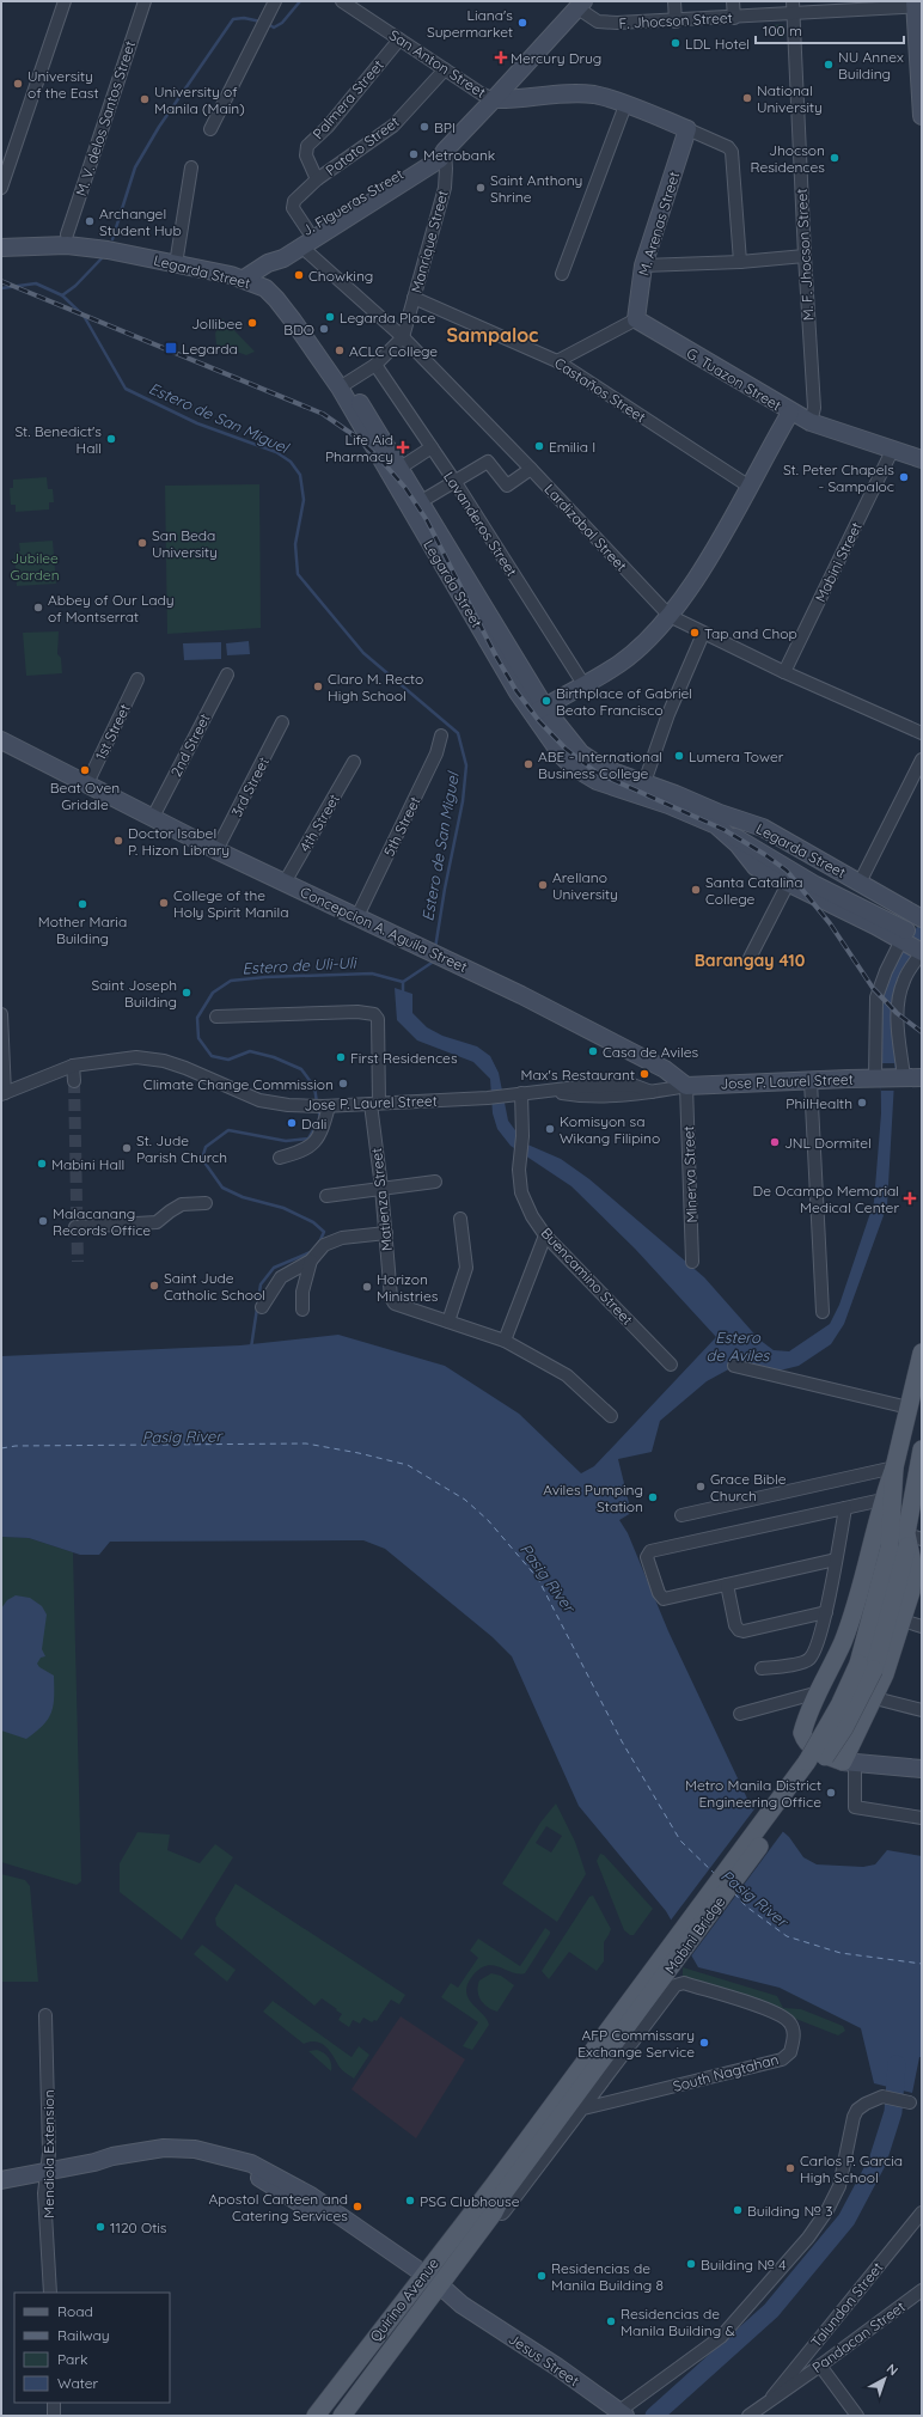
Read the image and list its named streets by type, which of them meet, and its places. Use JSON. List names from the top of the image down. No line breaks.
{"streets":{"main road":["San Anton Street","J. Figueras Street","M. Arenas Street","Legarda Street","G. Tuazon Street","Concepcion A. Aguila Street","Jose P. Laurel Street","Mabini Bridge","Quirino Avenue","Jesus Street"],"street":["F. Jhocson Street","Palmera Street","M. V. delos Santos Street","Patato Street","Manrique Street","M. F. Jhocson Street","Castaños Street","Lavanderos Street","Lardizabal Street","Mabini Street","1st Street","2nd Street","3rd Street","4th Street","5th Street","Minerva Street","Matienza Street","Buencamino Street","South Nagtahan","Mendiola Extension","Talundon Street","Pandacan Street"]},"crossings":[["F. Jhocson Street","J. Figueras Street"],["F. Jhocson Street","M. F. Jhocson Street"],["San Anton Street","Palmera Street"],["San Anton Street","Patato Street"],["San Anton Street","J. Figueras Street"],["San Anton Street","M. Arenas Street"],["Palmera Street","Patato Street"],["M. V. delos Santos Street","Legarda Street"],["J. Figueras Street","Manrique Street"],["J. Figueras Street","Legarda Street"],["J. Figueras Street","Lardizabal Street"],["M. Arenas Street","G. Tuazon Street"],["Manrique Street","Legarda Street"],["Manrique Street","Castaños Street"],["Manrique Street","Lavanderos Street"],["Manrique Street","Lardizabal Street"],["M. F. Jhocson Street","G. Tuazon Street"],["G. Tuazon Street","Mabini Street"],["Lardizabal Street","Mabini Street"],["1st Street","Concepcion A. Aguila Street"],["2nd Street","Concepcion A. Aguila Street"],["3rd Street","Concepcion A. Aguila Street"],["4th Street","Concepcion A. Aguila Street"],["5th Street","Concepcion A. Aguila Street"],["Concepcion A. Aguila Street","Jose P. Laurel Street"],["Concepcion A. Aguila Street","Minerva Street"],["Jose P. Laurel Street","Minerva Street"],["Jose P. Laurel Street","Matienza Street"],["Jose P. Laurel Street","Buencamino Street"],["Mabini Bridge","Quirino Avenue"],["South Nagtahan","Quirino Avenue"],["Mendiola Extension","Jesus Street"],["Quirino Avenue","Jesus Street"],["Talundon Street","Pandacan Street"]],"districts":["Sampaloc","Barangay 410"],"water":["Estero de San Miguel","Estero de Uli-Uli","Estero de Aviles","Pasig River"],"parks":["Jubilee Garden"],"places":{"other":["Liana's Supermarket","LDL Hotel","NU Annex Building","University of the East","National University","University of Manila (Main)","BPI","Metrobank","Jhocson Residences","Saint Anthony Shrine","Archangel Student Hub","Chowking","Legarda Place","Jollibee","BDO","ACLC College","St. Benedict's Hall","Emilia I","St. Peter Chapels - Sampaloc","San Beda University","Abbey of Our Lady of Montserrat","Tap and Chop","Claro M. Recto High School","Birthplace of Gabriel Beato Francisco","Lumera Tower","ABE - International Business College","Beat Oven Griddle","Doctor Isabel P. Hizon Library","Arellano University","Santa Catalina College","College of the Holy Spirit Manila","Mother Maria Building","Saint Joseph Building","Casa de Aviles","First Residences","Max's Restaurant","Climate Change Commission","PhilHealth","Dali","Komisyon sa Wikang Filipino","JNL Dormitel","St. Jude Parish Church","Mabini Hall","Malacanang Records Office","Saint Jude Catholic School","Horizon Ministries","Grace Bible Church","Aviles Pumping Station","Metro Manila District Engineering Office","AFP Commissary Exchange Service","Carlos P. Garcia High School","PSG Clubhouse","Apostol Canteen and Catering Services","Building № 3","1120 Otis","Building № 4","Residencias de Manila Building 8","Residencias de Manila Building &"],"health":["Mercury Drug","Life Aid Pharmacy","De Ocampo Memorial Medical Center"],"transit":["Legarda"]},"legend":["Road","Railway","Park","Water"],"scale_bar":"100 m","north":"top right"}
